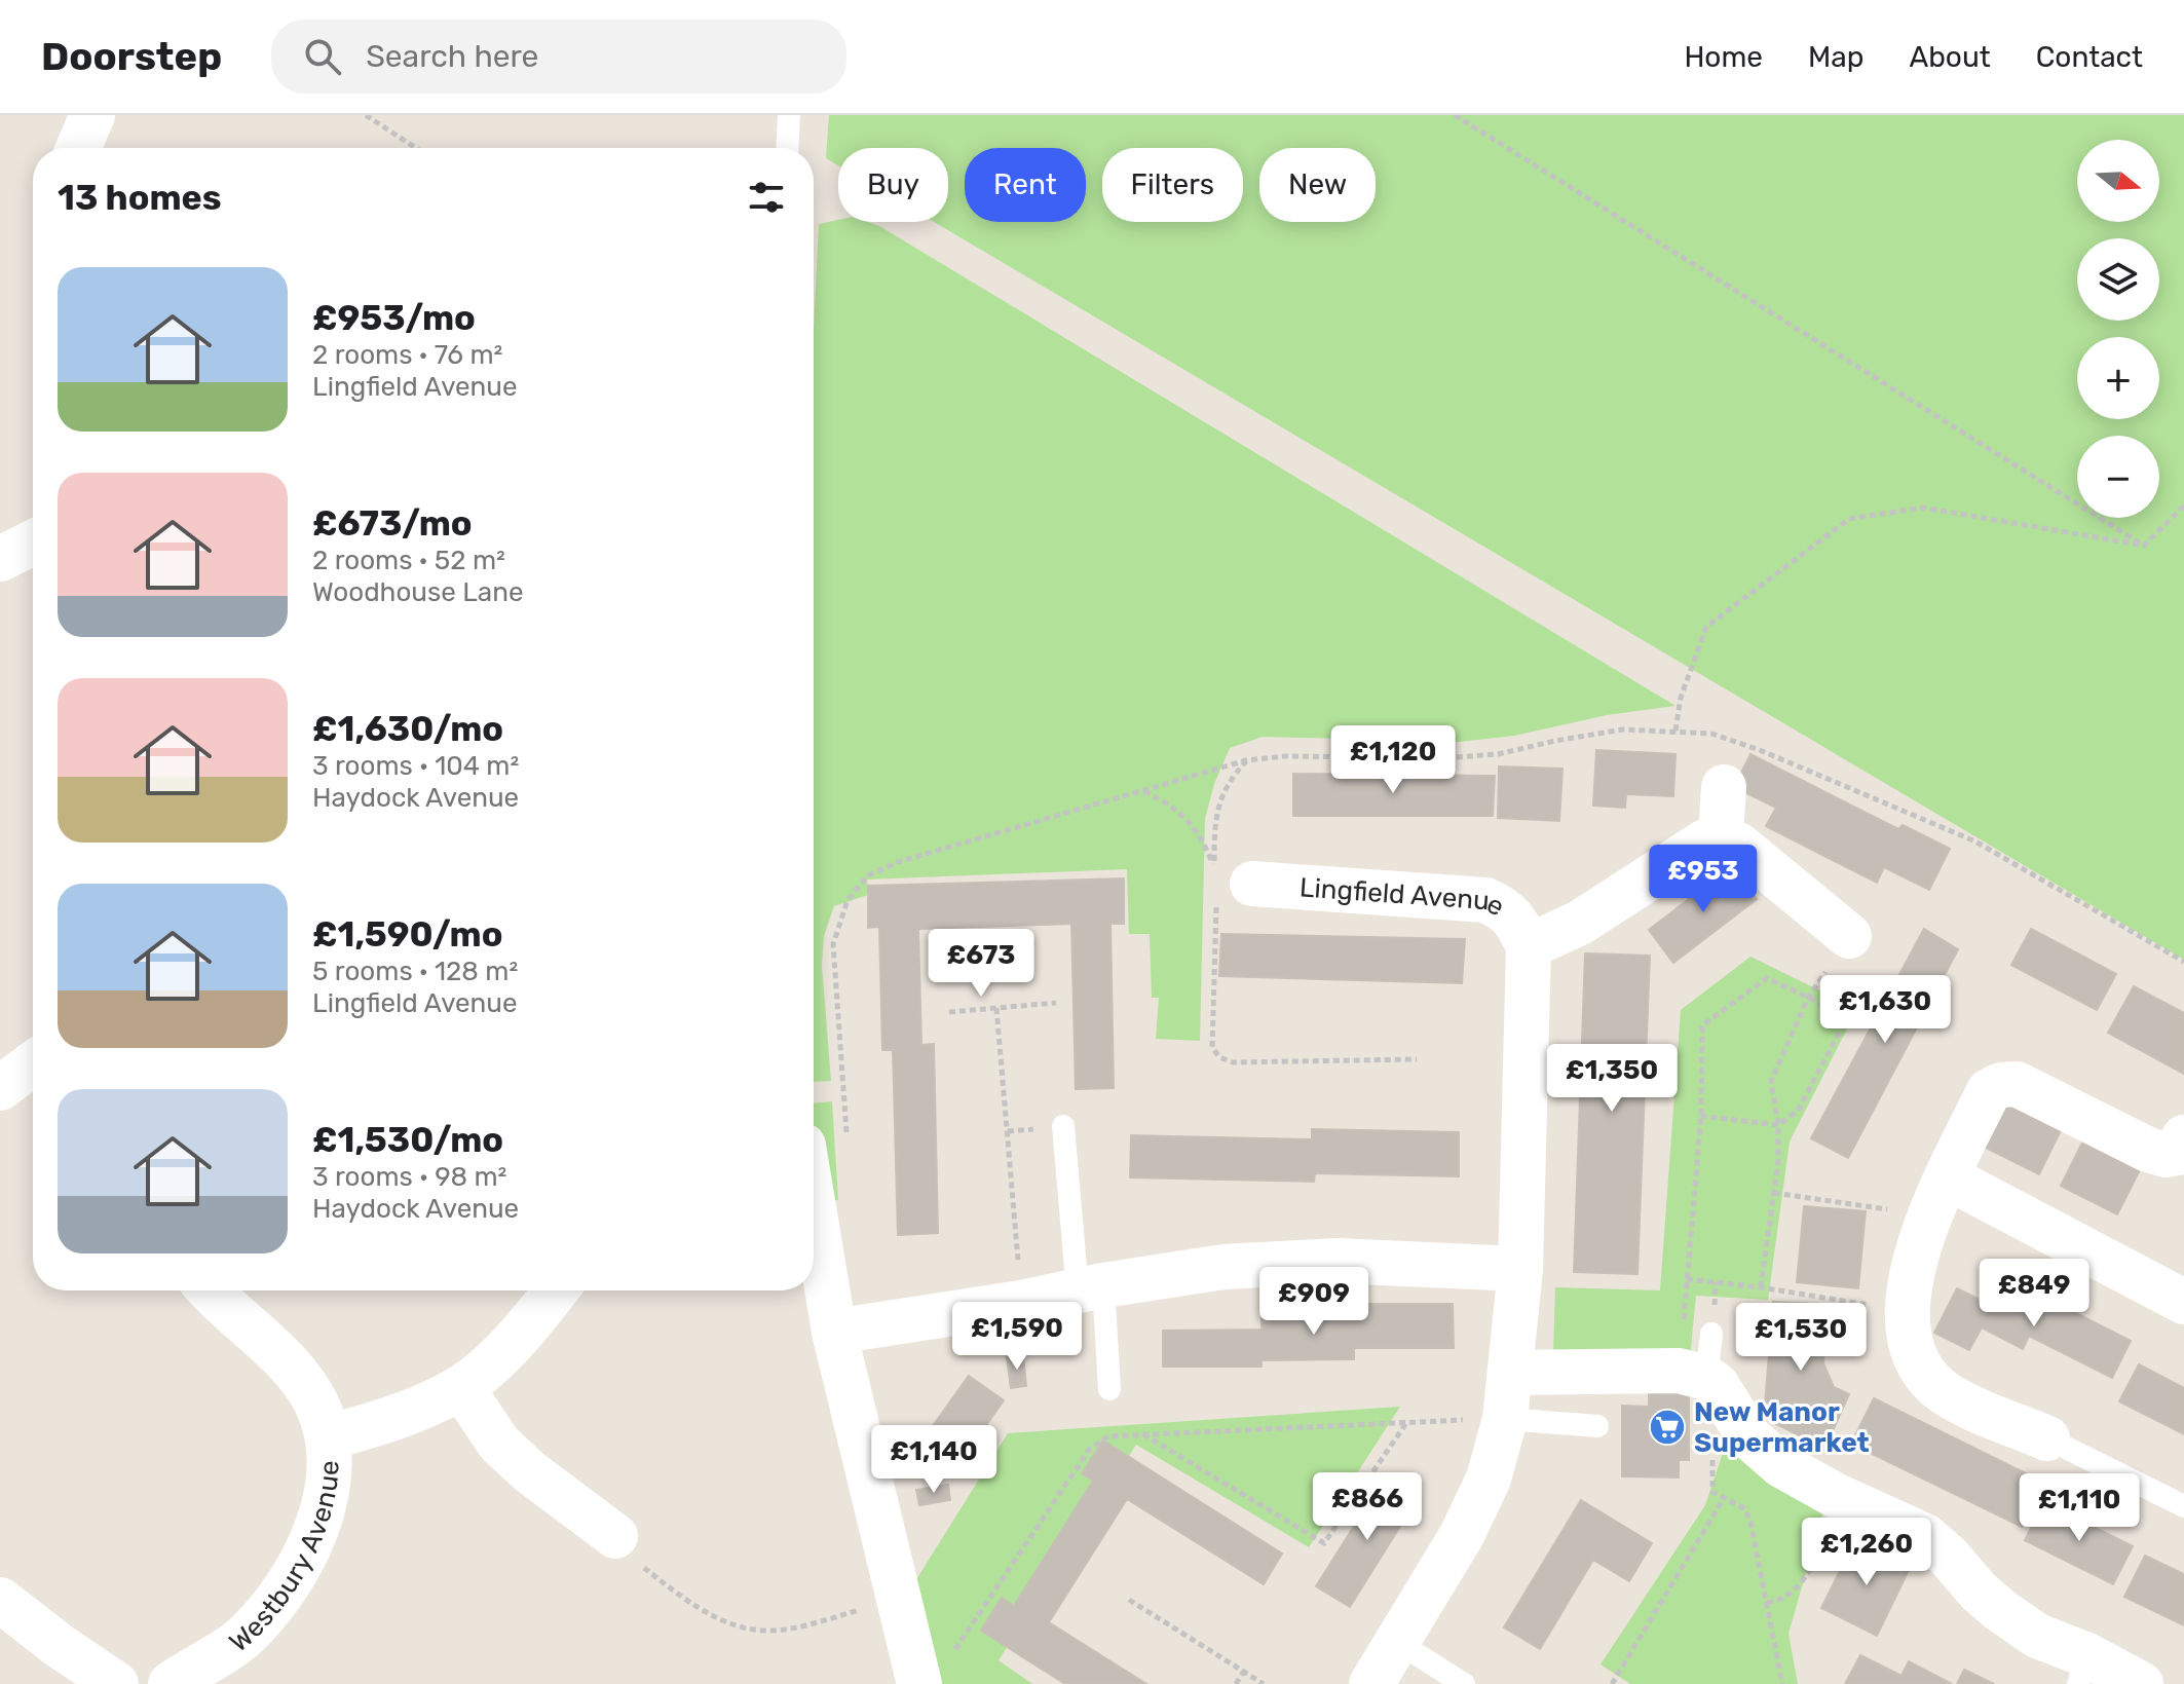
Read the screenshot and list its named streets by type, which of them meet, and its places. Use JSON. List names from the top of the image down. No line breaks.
{"streets":{"street":["Lingfield Avenue","Westbury Avenue"]},"places":{"supermarket":["New Manor Supermarket"]},"north":"right","page":{"header":"Doorstep","search":"Search here","nav":["Home","Map","About","Contact"],"map_buttons":["+","−"],"chip":["Buy","Rent","Filters","New"],"heading":"13 homes","list":[{"name":"£953/mo","note":"2 rooms · 76 m² · Lingfield Avenue"},{"name":"£673/mo","note":"2 rooms · 52 m² · Woodhouse Lane"},{"name":"£1,630/mo","note":"3 rooms · 104 m² · Haydock Avenue"},{"name":"£1,590/mo","note":"5 rooms · 128 m² · Lingfield Avenue"},{"name":"£1,530/mo","note":"3 rooms · 98 m² · Haydock Avenue"}],"price":["£1,120","£953","£673","£1,630","£1,350","£849","£909","£1,590","£1,530","£1,140","£866","£1,110","£1,260"]}}
